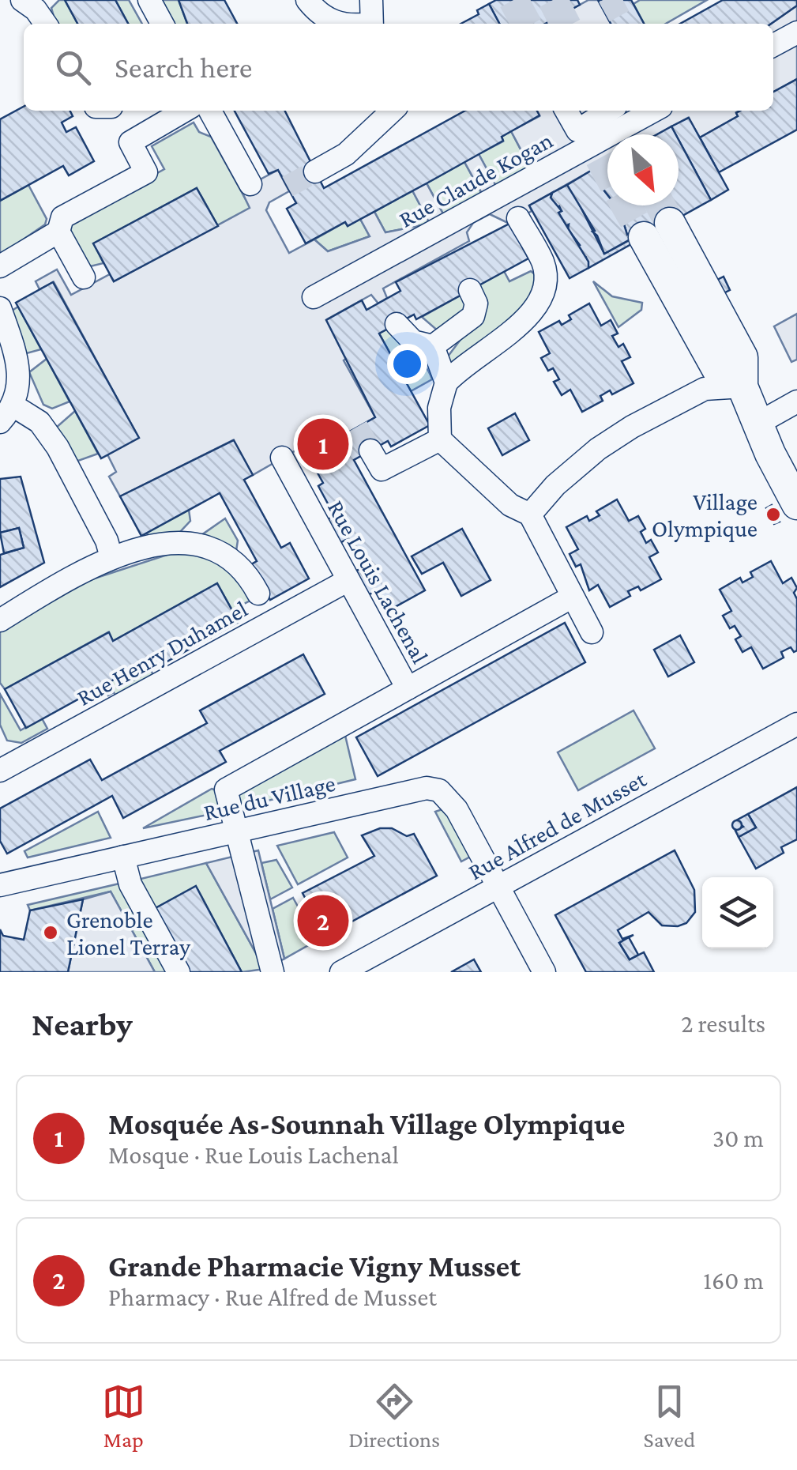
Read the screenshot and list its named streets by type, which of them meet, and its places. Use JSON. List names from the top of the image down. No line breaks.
{"streets":{"street":["Rue Claude Kogan","Rue Louis Lachenal","Rue Henry Duhamel","Rue du Village","Rue Alfred de Musset"]},"crossings":[["Rue Louis Lachenal","Rue Henry Duhamel"],["Rue du Village","Rue Alfred de Musset"]],"places":["Village Olympique","Grenoble Lionel Terray"],"north":"bottom right","page":{"search":"Search here","pins":["1","2"],"heading":["Nearby","2 results"],"list":[{"mark":"1","name":"Mosquée As-Sounnah Village Olympique","note":"Mosque · Rue Louis Lachenal","value":"30 m"},{"mark":"2","name":"Grande Pharmacie Vigny Musset","note":"Pharmacy · Rue Alfred de Musset","value":"160 m"}],"nav":["Map","Directions","Saved"]}}
